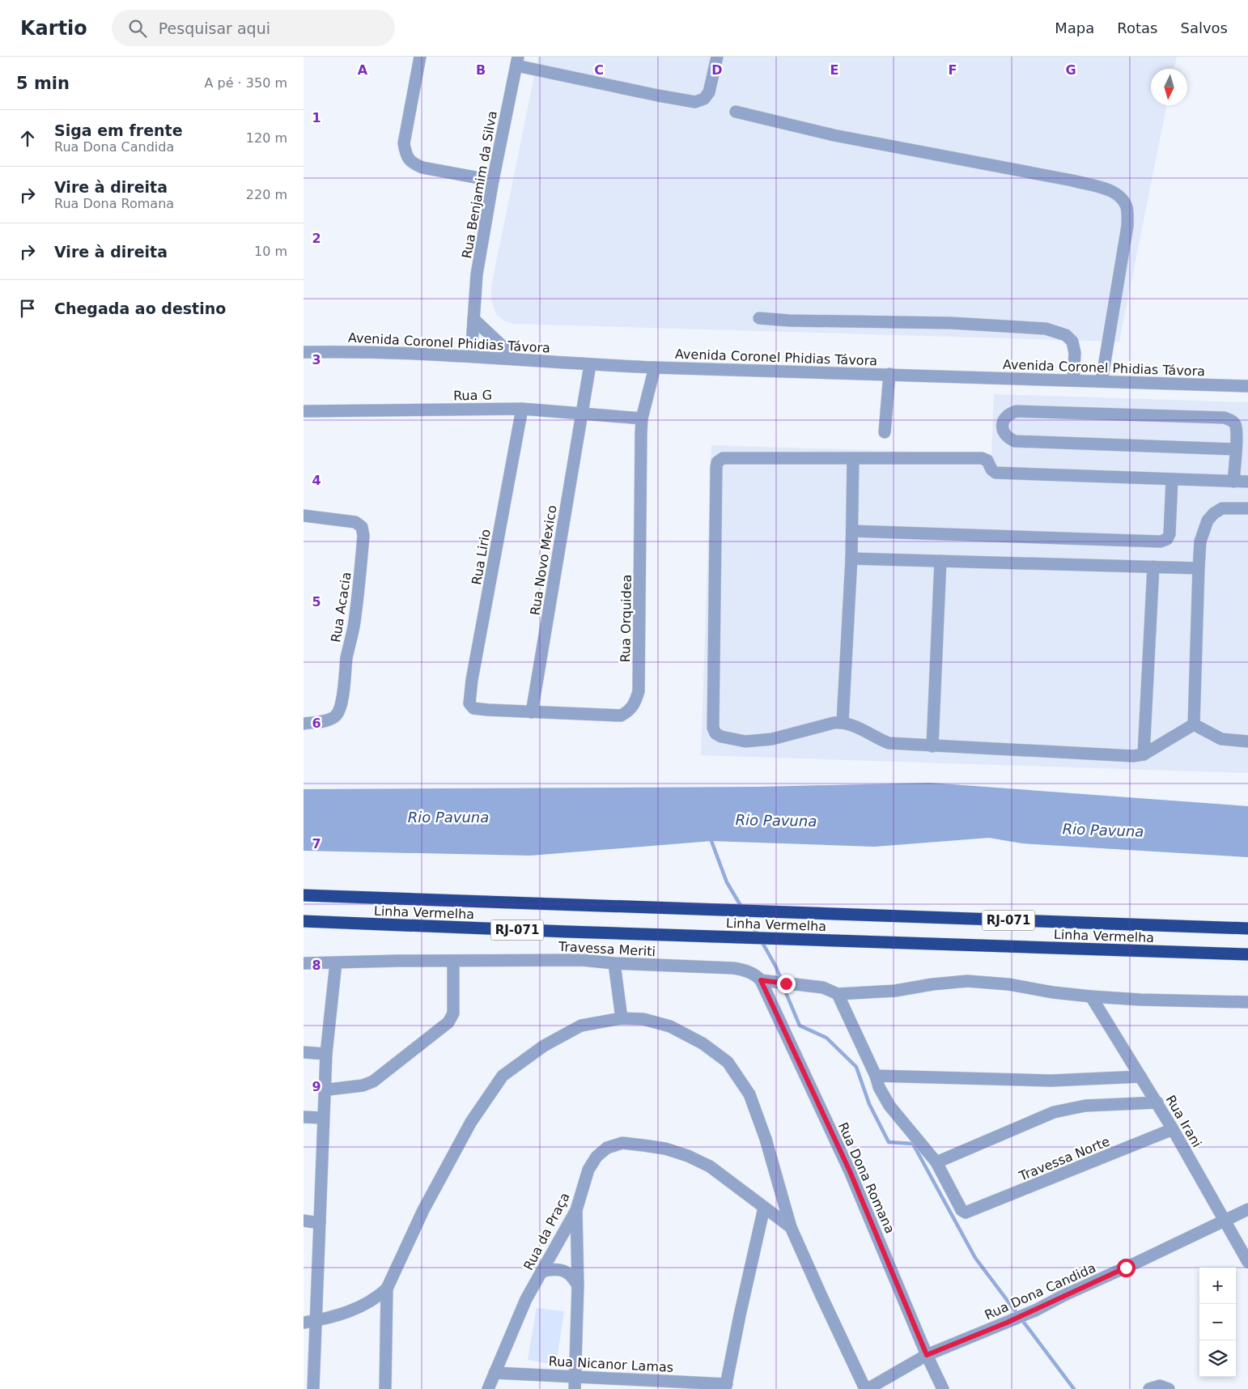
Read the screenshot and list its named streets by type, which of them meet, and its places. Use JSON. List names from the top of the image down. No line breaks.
{"streets":{"highway":["Linha Vermelha","RJ-071"],"street":["Rua Benjamim da Silva","Avenida Coronel Phidias Távora","Rua G","Rua Lirio","Rua Novo Mexico","Rua Acacia","Rua Orquidea","Travessa Meriti","Rua Irani","Travessa Norte","Rua Dona Romana","Rua da Praça","Rua Dona Candida","Rua Nicanor Lamas"]},"crossings":[["Rua Benjamim da Silva","Avenida Coronel Phidias Távora"],["Avenida Coronel Phidias Távora","Rua Orquidea"],["Rua G","Rua Lirio"],["Rua G","Rua Novo Mexico"],["Rua G","Rua Orquidea"],["Rua Lirio","Rua Orquidea"],["Rua Novo Mexico","Rua Orquidea"],["Travessa Meriti","Rua Dona Romana"],["Rua Irani","Travessa Norte"],["Rua Irani","Rua Dona Candida"],["Rua Dona Romana","Rua Dona Candida"],["Rua da Praça","Rua Nicanor Lamas"]],"water":["Rio Pavuna"],"north":"bottom","page":{"header":"Kartio","search":"Pesquisar aqui","nav":["Mapa","Rotas","Salvos"],"heading":["5 min","A pé · 350 m"],"list":[["Siga em frente","Rua Dona Candida","120 m"],["Vire à direita","Rua Dona Romana","220 m"],["Vire à direita","10 m"],"Chegada ao destino"],"map_buttons":["+","−"]},"grid":{"columns":["A","B","C","D","E","F","G"],"rows":["1","2","3","4","5","6","7","8","9"]}}
